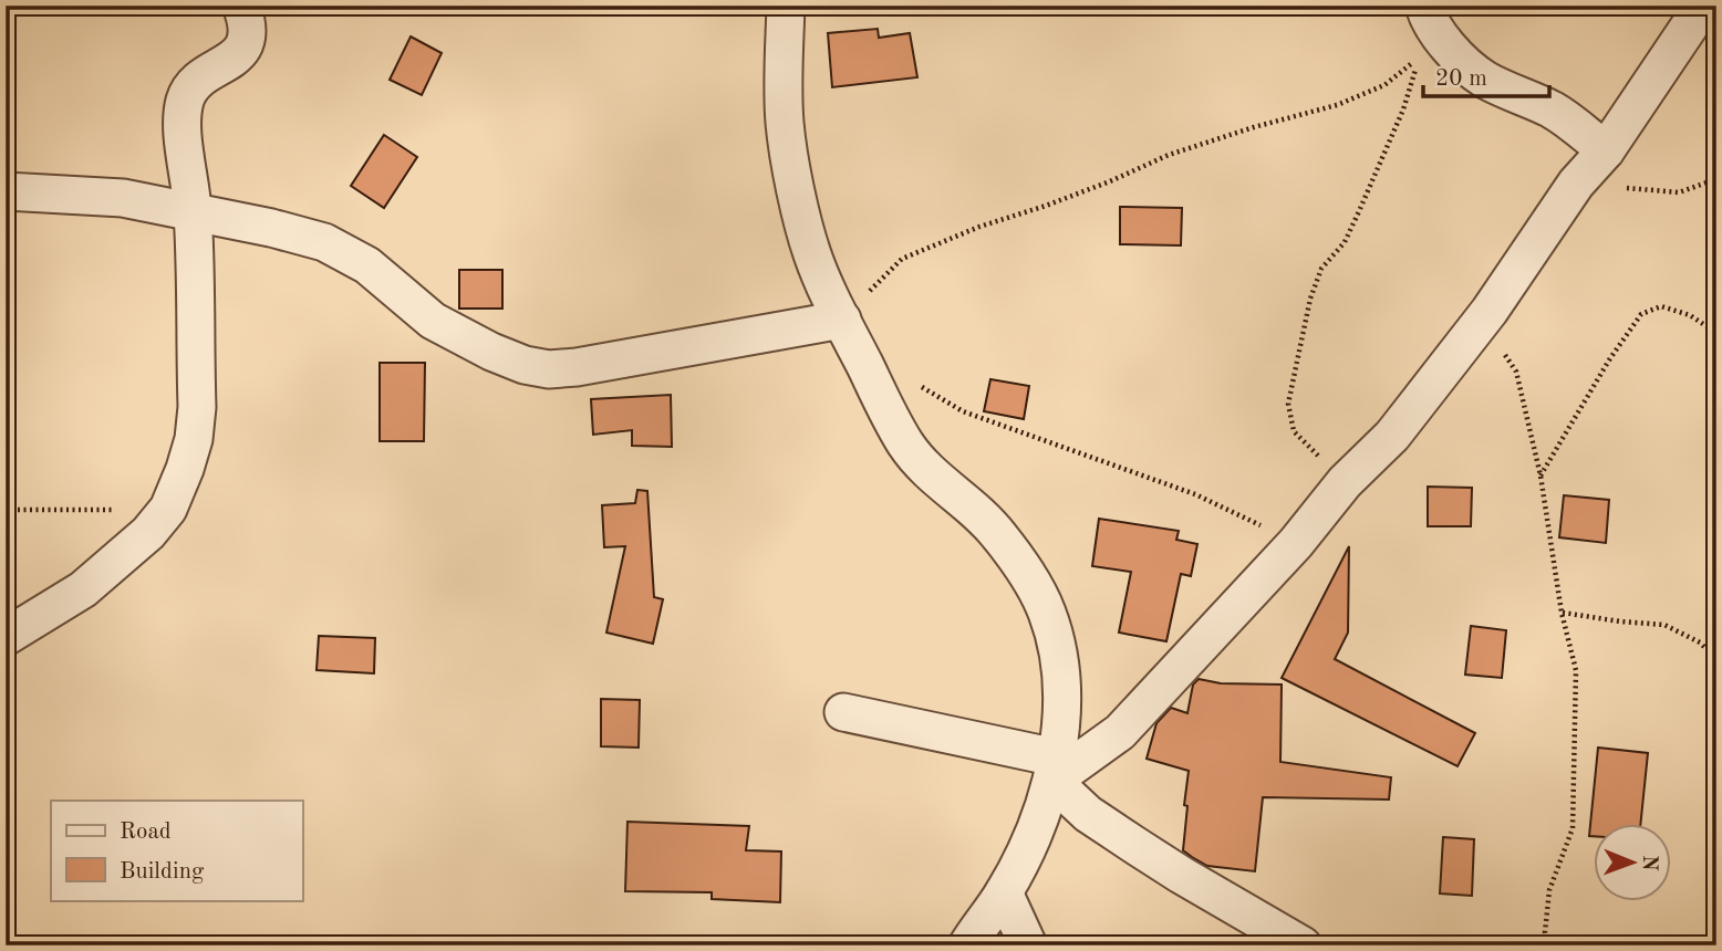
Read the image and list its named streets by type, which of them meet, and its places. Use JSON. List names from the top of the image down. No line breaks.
{"legend":["Road","Building"],"scale_bar":"20 m","north":"right"}
